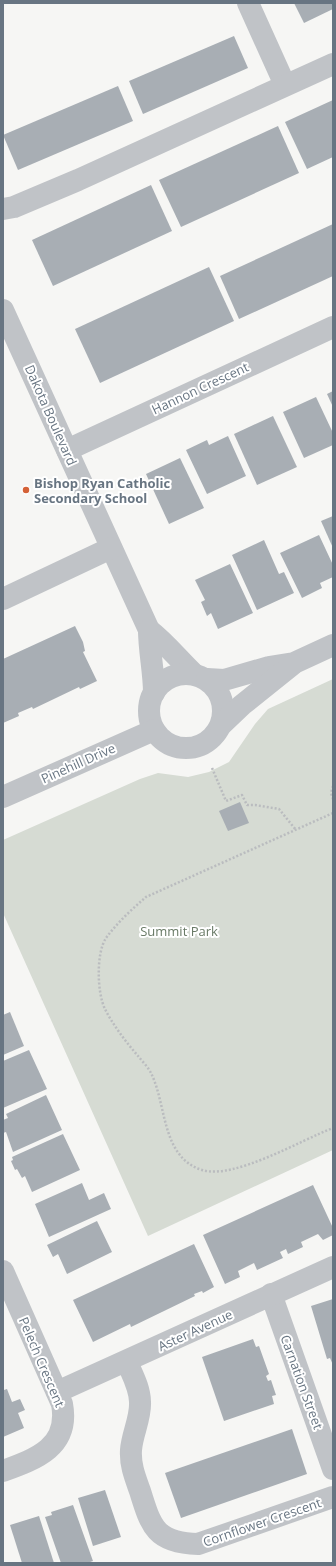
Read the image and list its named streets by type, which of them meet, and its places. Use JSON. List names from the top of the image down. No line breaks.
{"streets":{"street":["Hannon Crescent","Dakota Boulevard","Pinehill Drive","Aster Avenue","Pelech Crescent","Carnation Street","Cornflower Crescent"]},"crossings":[["Hannon Crescent","Dakota Boulevard"],["Dakota Boulevard","Pinehill Drive"],["Aster Avenue","Pelech Crescent"],["Aster Avenue","Carnation Street"],["Aster Avenue","Cornflower Crescent"]],"parks":["Summit Park"],"places":["Bishop Ryan Catholic Secondary School"]}
